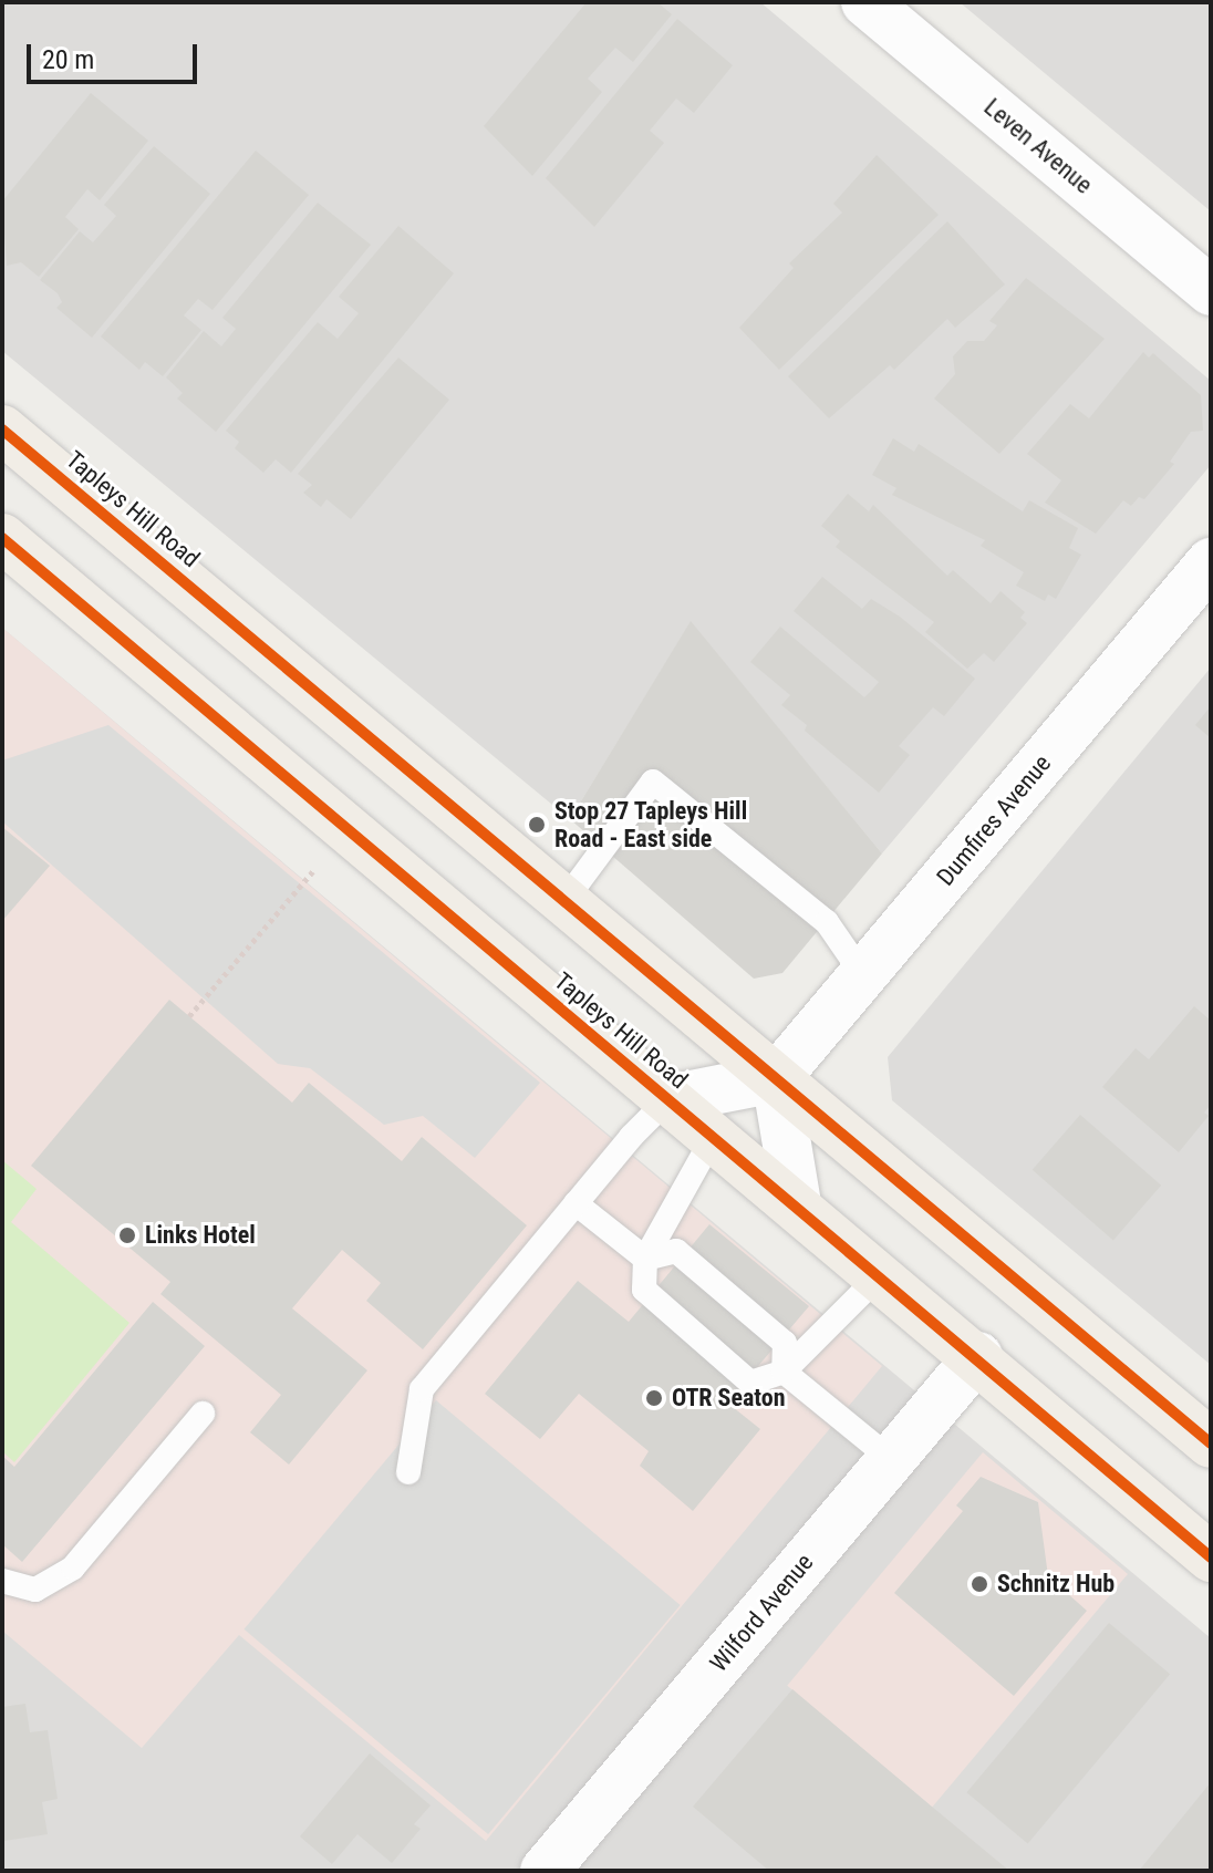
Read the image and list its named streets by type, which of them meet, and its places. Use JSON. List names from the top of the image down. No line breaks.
{"streets":{"main road":["Tapleys Hill Road"],"street":["Leven Avenue","Dumfires Avenue","Wilford Avenue"]},"crossings":[["Tapleys Hill Road","Dumfires Avenue"],["Tapleys Hill Road","Wilford Avenue"]],"places":["Stop 27 Tapleys Hill Road - East side","Links Hotel","OTR Seaton","Schnitz Hub"],"scale_bar":"20 m"}
